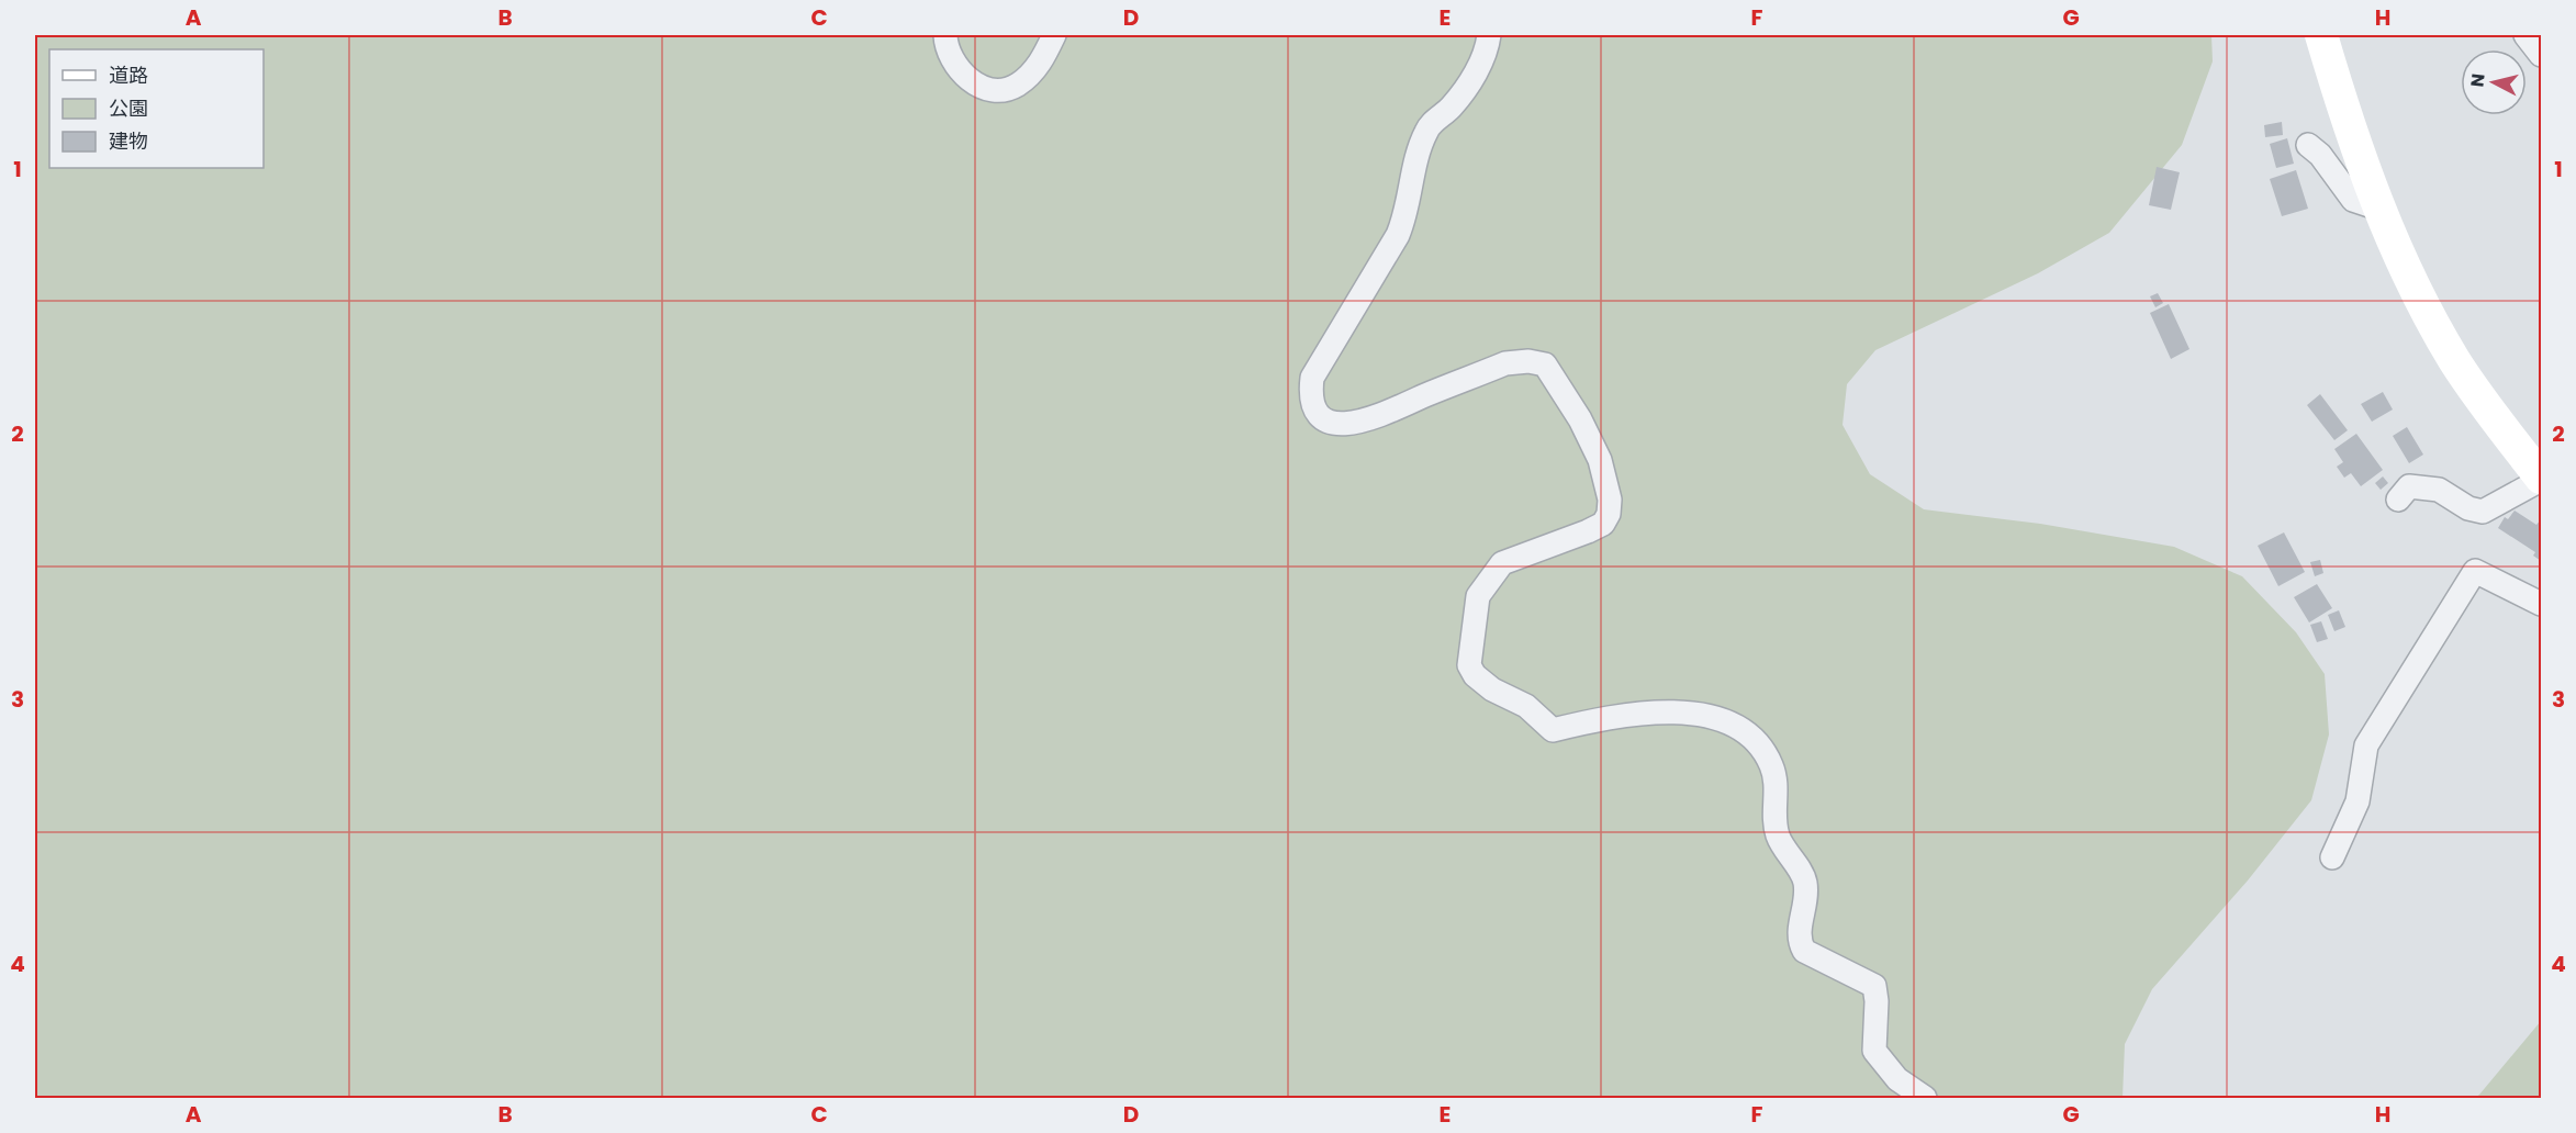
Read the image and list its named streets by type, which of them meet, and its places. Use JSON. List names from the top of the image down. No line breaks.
{"legend":["道路","公園","建物"],"north":"left","grid":{"columns":["A","B","C","D","E","F","G","H"],"rows":["1","2","3","4"]}}
